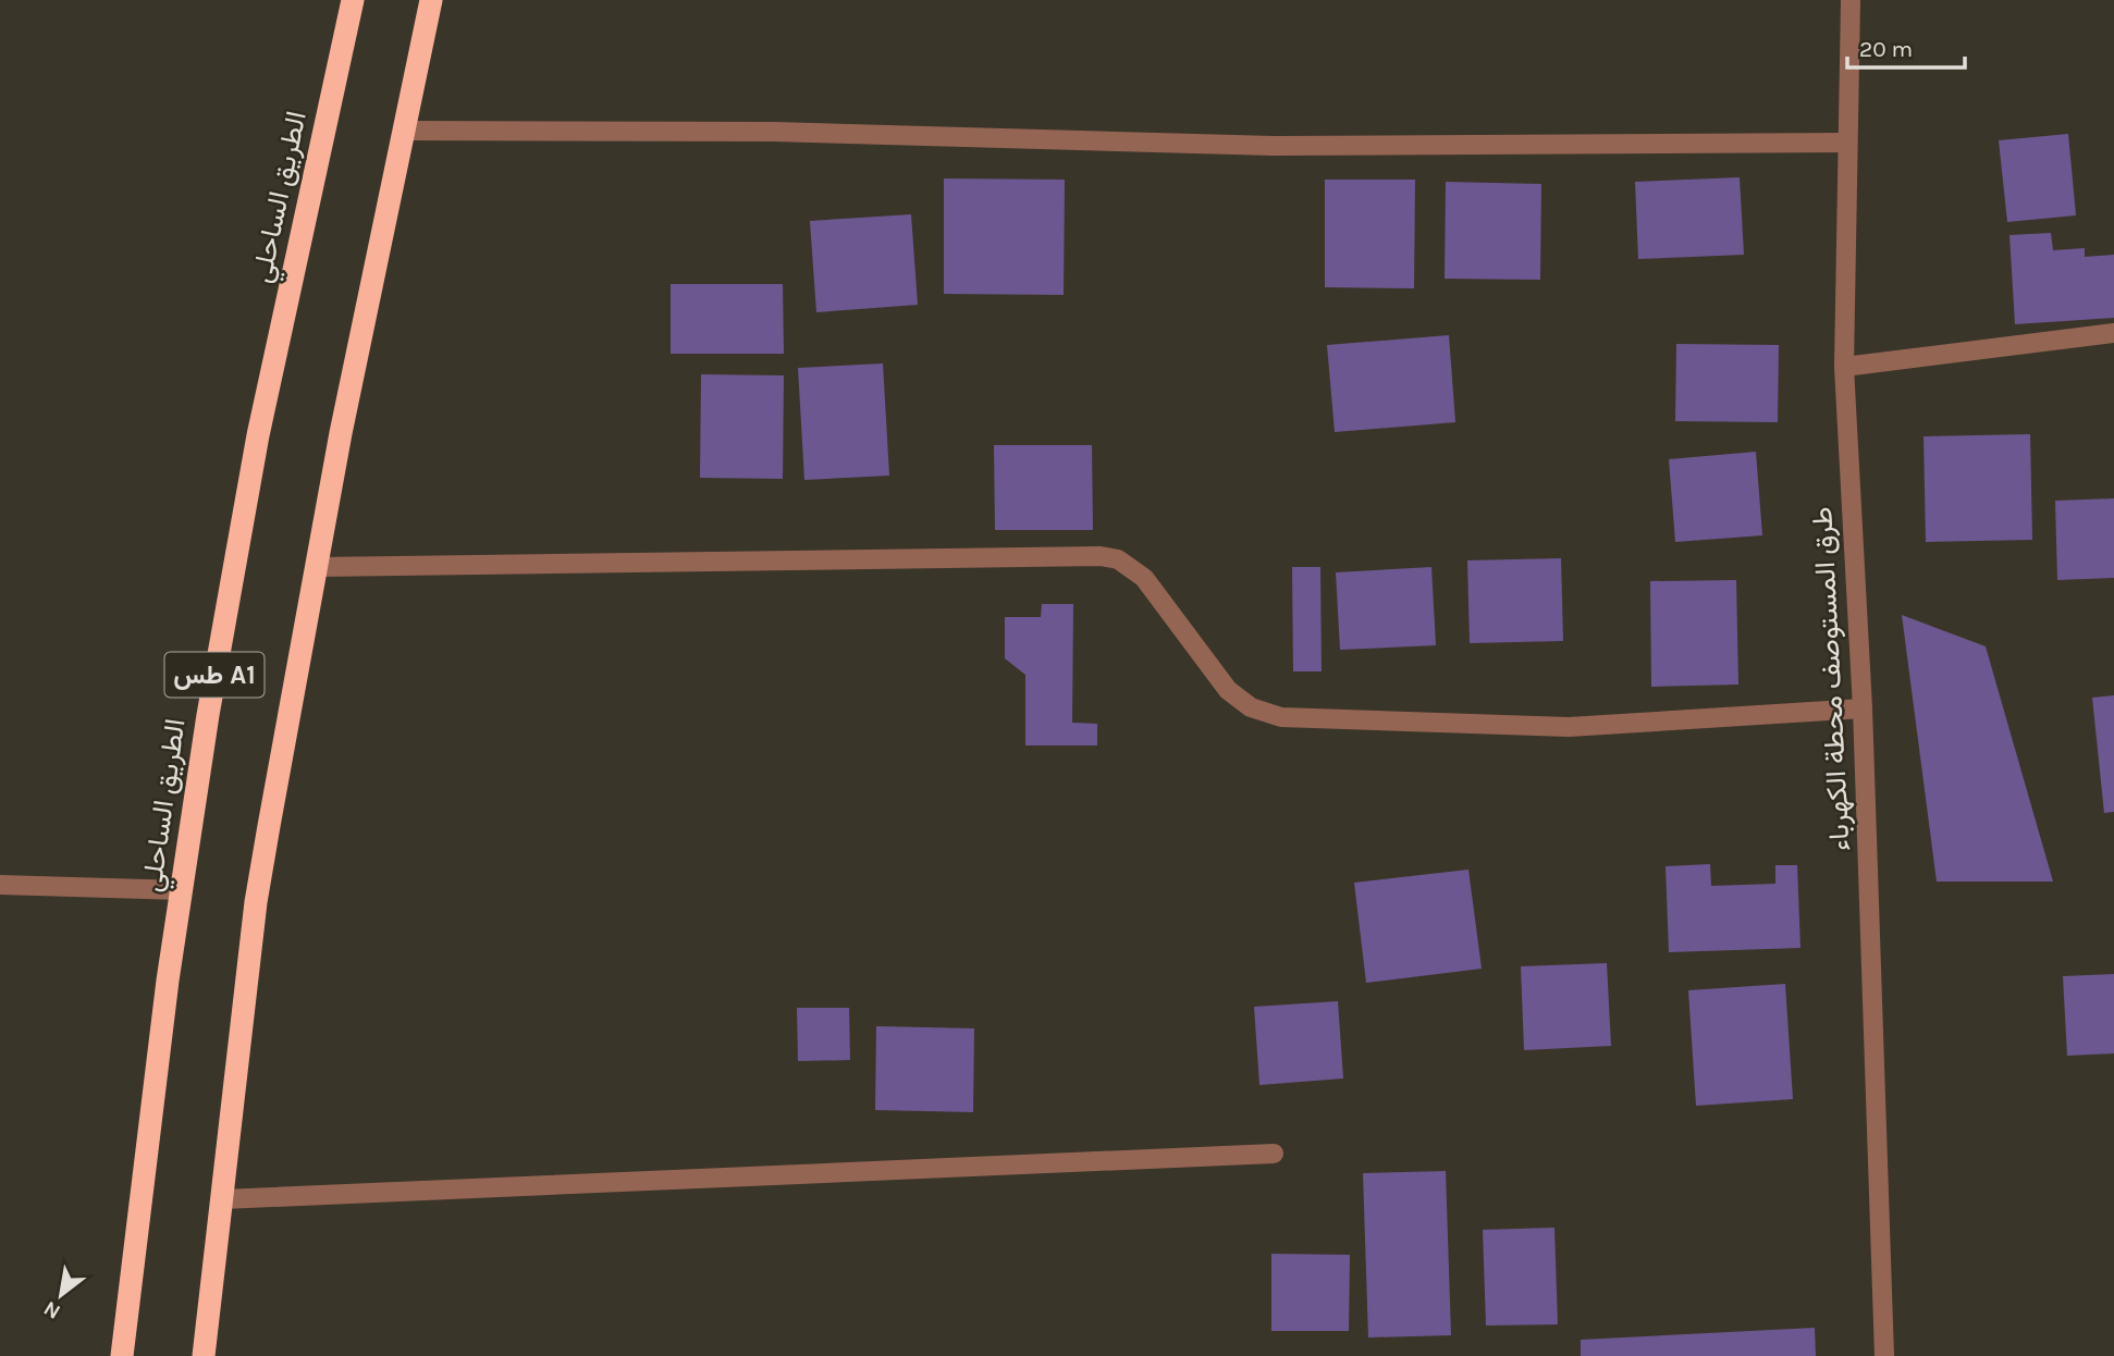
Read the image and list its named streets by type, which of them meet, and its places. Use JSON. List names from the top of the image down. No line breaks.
{"streets":{"highway":["الطريق الساحلي","طس A1"],"street":["طرق المستوصف محطة الكهرباء"]},"scale_bar":"20 m","north":"bottom left"}
